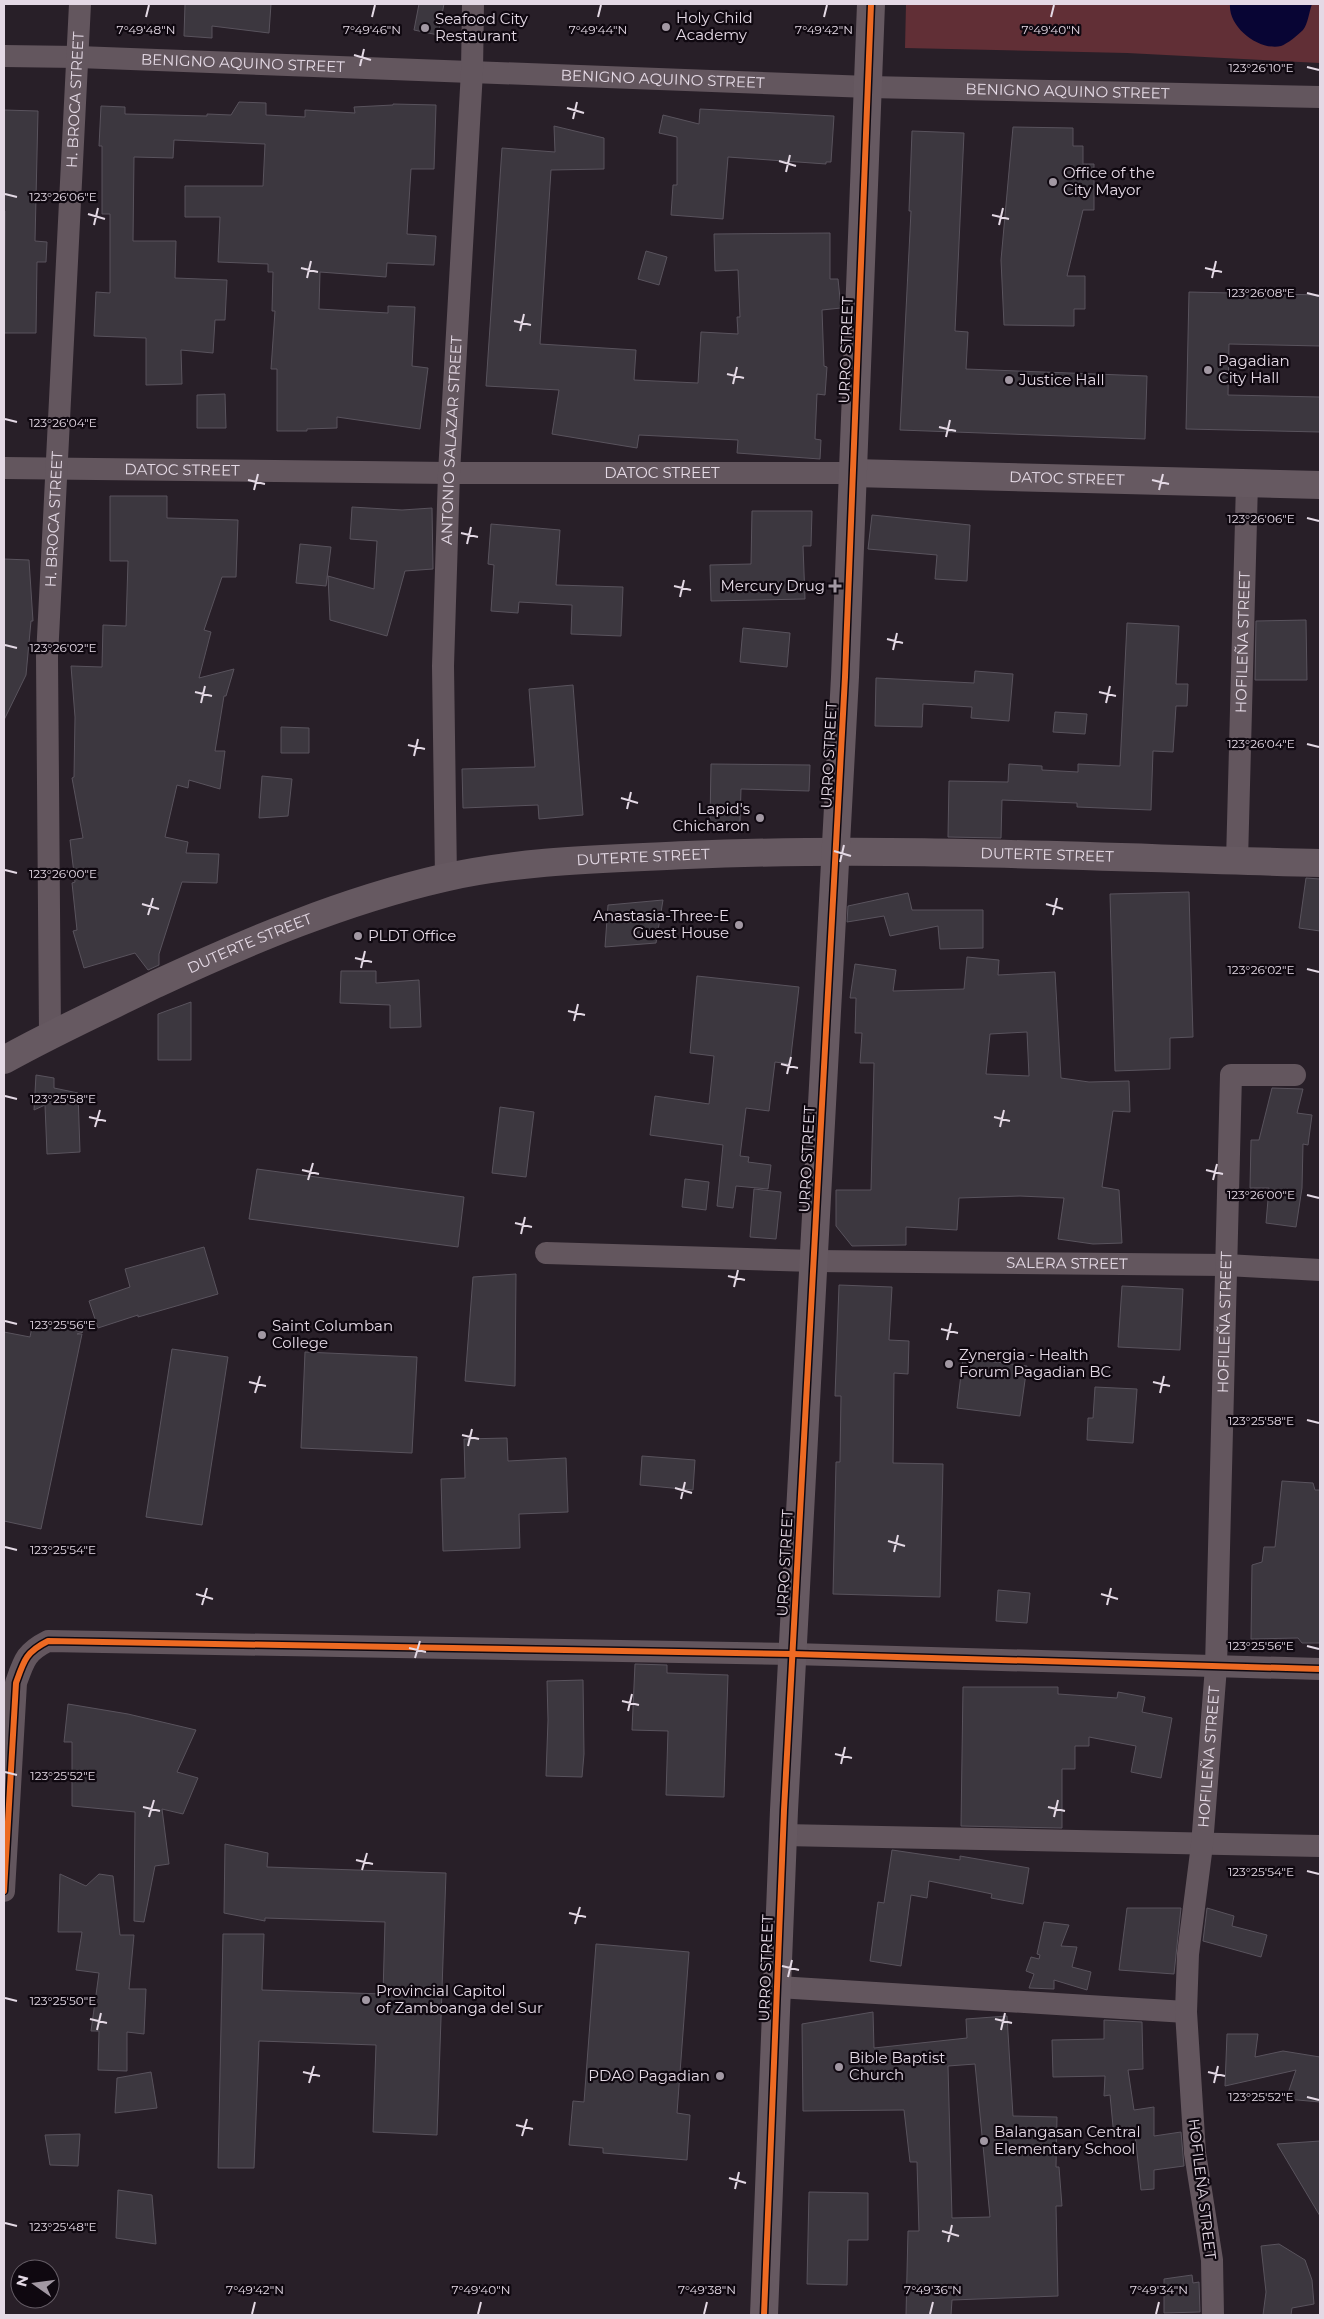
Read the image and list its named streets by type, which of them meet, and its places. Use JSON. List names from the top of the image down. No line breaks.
{"streets":{"street":["BENIGNO AQUINO STREET","H. BROCA STREET","URRO STREET","ANTONIO SALAZAR STREET","DATOC STREET","HOFILEÑA STREET","DUTERTE STREET","SALERA STREET"]},"crossings":[["BENIGNO AQUINO STREET","H. BROCA STREET"],["BENIGNO AQUINO STREET","URRO STREET"],["BENIGNO AQUINO STREET","ANTONIO SALAZAR STREET"],["H. BROCA STREET","DATOC STREET"],["H. BROCA STREET","DUTERTE STREET"],["URRO STREET","DATOC STREET"],["URRO STREET","DUTERTE STREET"],["URRO STREET","SALERA STREET"],["ANTONIO SALAZAR STREET","DATOC STREET"],["ANTONIO SALAZAR STREET","DUTERTE STREET"],["DATOC STREET","HOFILEÑA STREET"],["HOFILEÑA STREET","DUTERTE STREET"],["HOFILEÑA STREET","SALERA STREET"]],"places":{"other":["Holy Child Academy","Seafood City Restaurant","Office of the City Mayor","Pagadian City Hall","Justice Hall","Lapid's Chicharon","Anastasia-Three-E Guest House","PLDT Office","Saint Columban College","Zynergia - Health Forum Pagadian BC","Provincial Capitol of Zamboanga del Sur","Bible Baptist Church","PDAO Pagadian","Balangasan Central Elementary School"],"health":["Mercury Drug"]},"north":"left","coordinates":["7°49'48\"N","7°49'46\"N","7°49'44\"N","7°49'42\"N","7°49'40\"N","123°26'10\"E","123°26'06\"E","123°26'08\"E","123°26'04\"E","123°26'02\"E","123°26'00\"E","123°25'58\"E","123°25'56\"E","123°25'54\"E","123°25'52\"E","123°25'50\"E","123°25'48\"E","7°49'38\"N","7°49'36\"N","7°49'34\"N"]}
